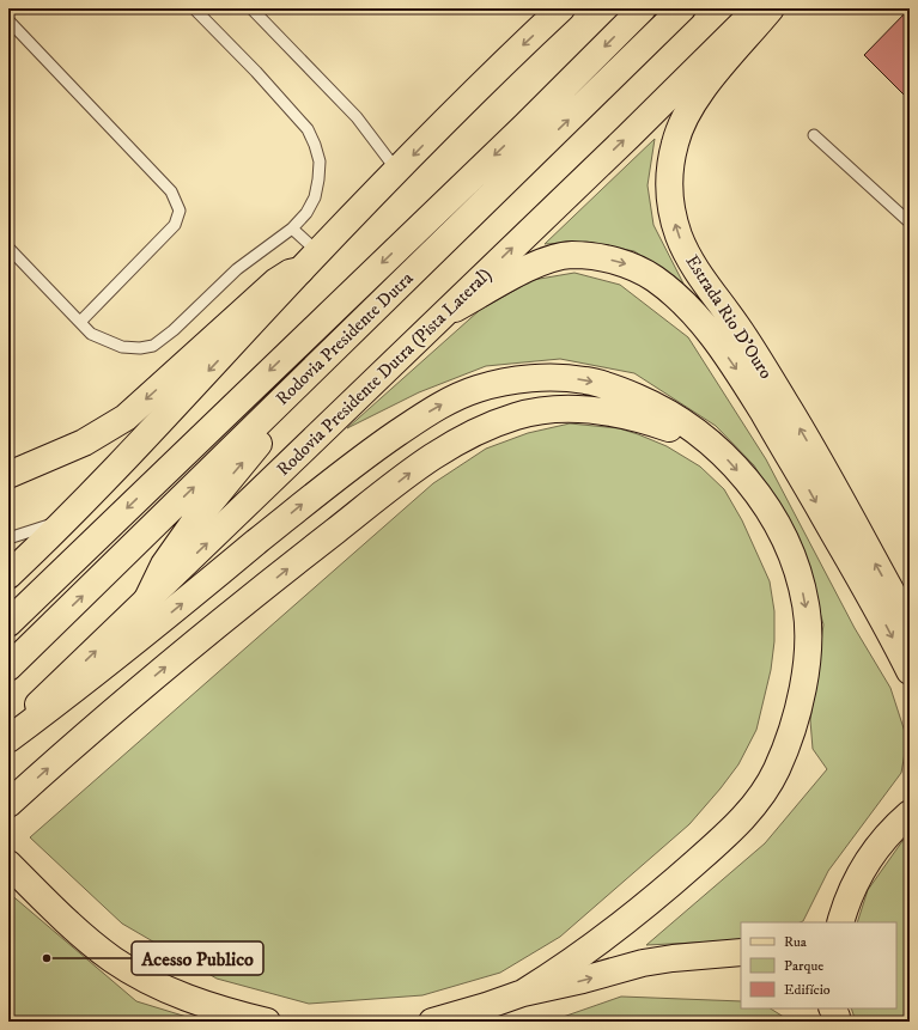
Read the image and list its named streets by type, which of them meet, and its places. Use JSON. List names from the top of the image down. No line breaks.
{"streets":{"main road":["Estrada Rio D'Ouro","Rodovia Presidente Dutra","Rodovia Presidente Dutra (Pista Lateral)"]},"crossings":[["Estrada Rio D'Ouro","Rodovia Presidente Dutra (Pista Lateral)"]],"places":["Acesso Publico"],"legend":["Rua","Parque","Edifício"]}
